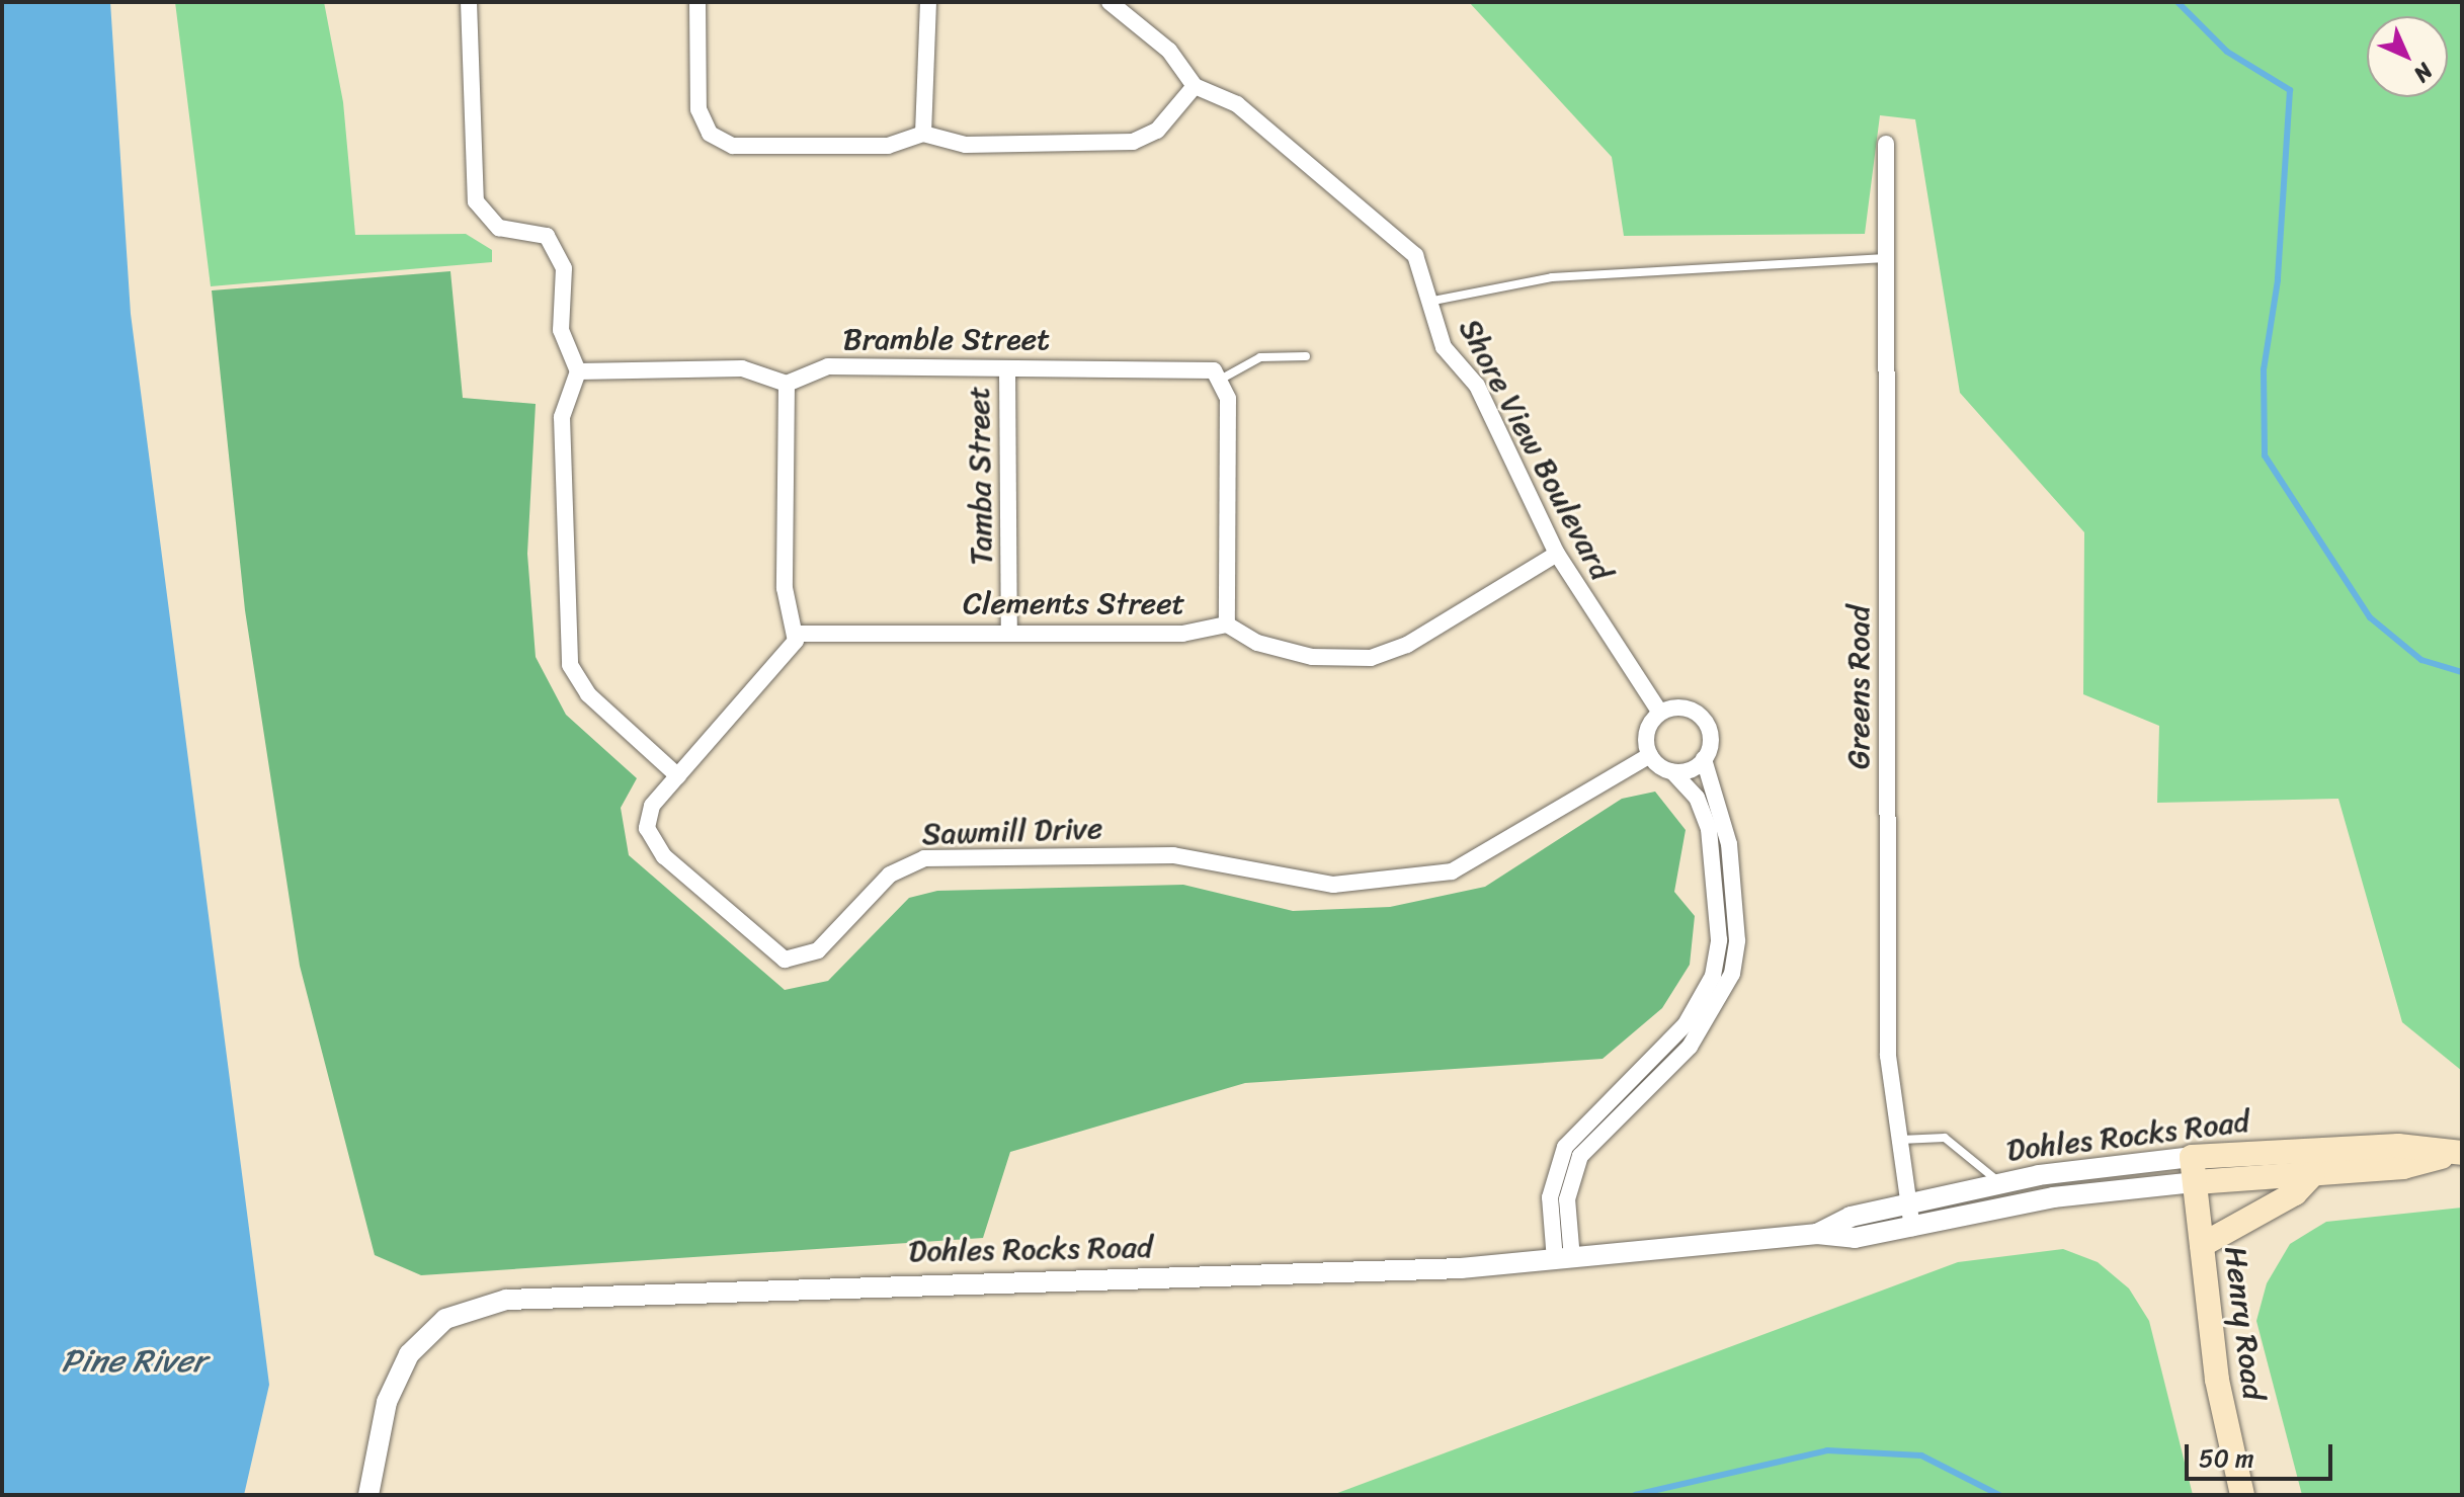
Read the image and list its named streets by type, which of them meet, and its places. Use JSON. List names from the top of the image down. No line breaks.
{"streets":{"main road":["Dohles Rocks Road","Henry Road"],"street":["Bramble Street","Shore View Boulevard","Tamba Street","Clements Street","Greens Road","Sawmill Drive"]},"crossings":[["Bramble Street","Tamba Street"],["Shore View Boulevard","Clements Street"],["Shore View Boulevard","Sawmill Drive"],["Tamba Street","Clements Street"],["Clements Street","Sawmill Drive"],["Greens Road","Dohles Rocks Road"],["Dohles Rocks Road","Henry Road"]],"water":["Pine River"],"scale_bar":"50 m","north":"bottom right"}
